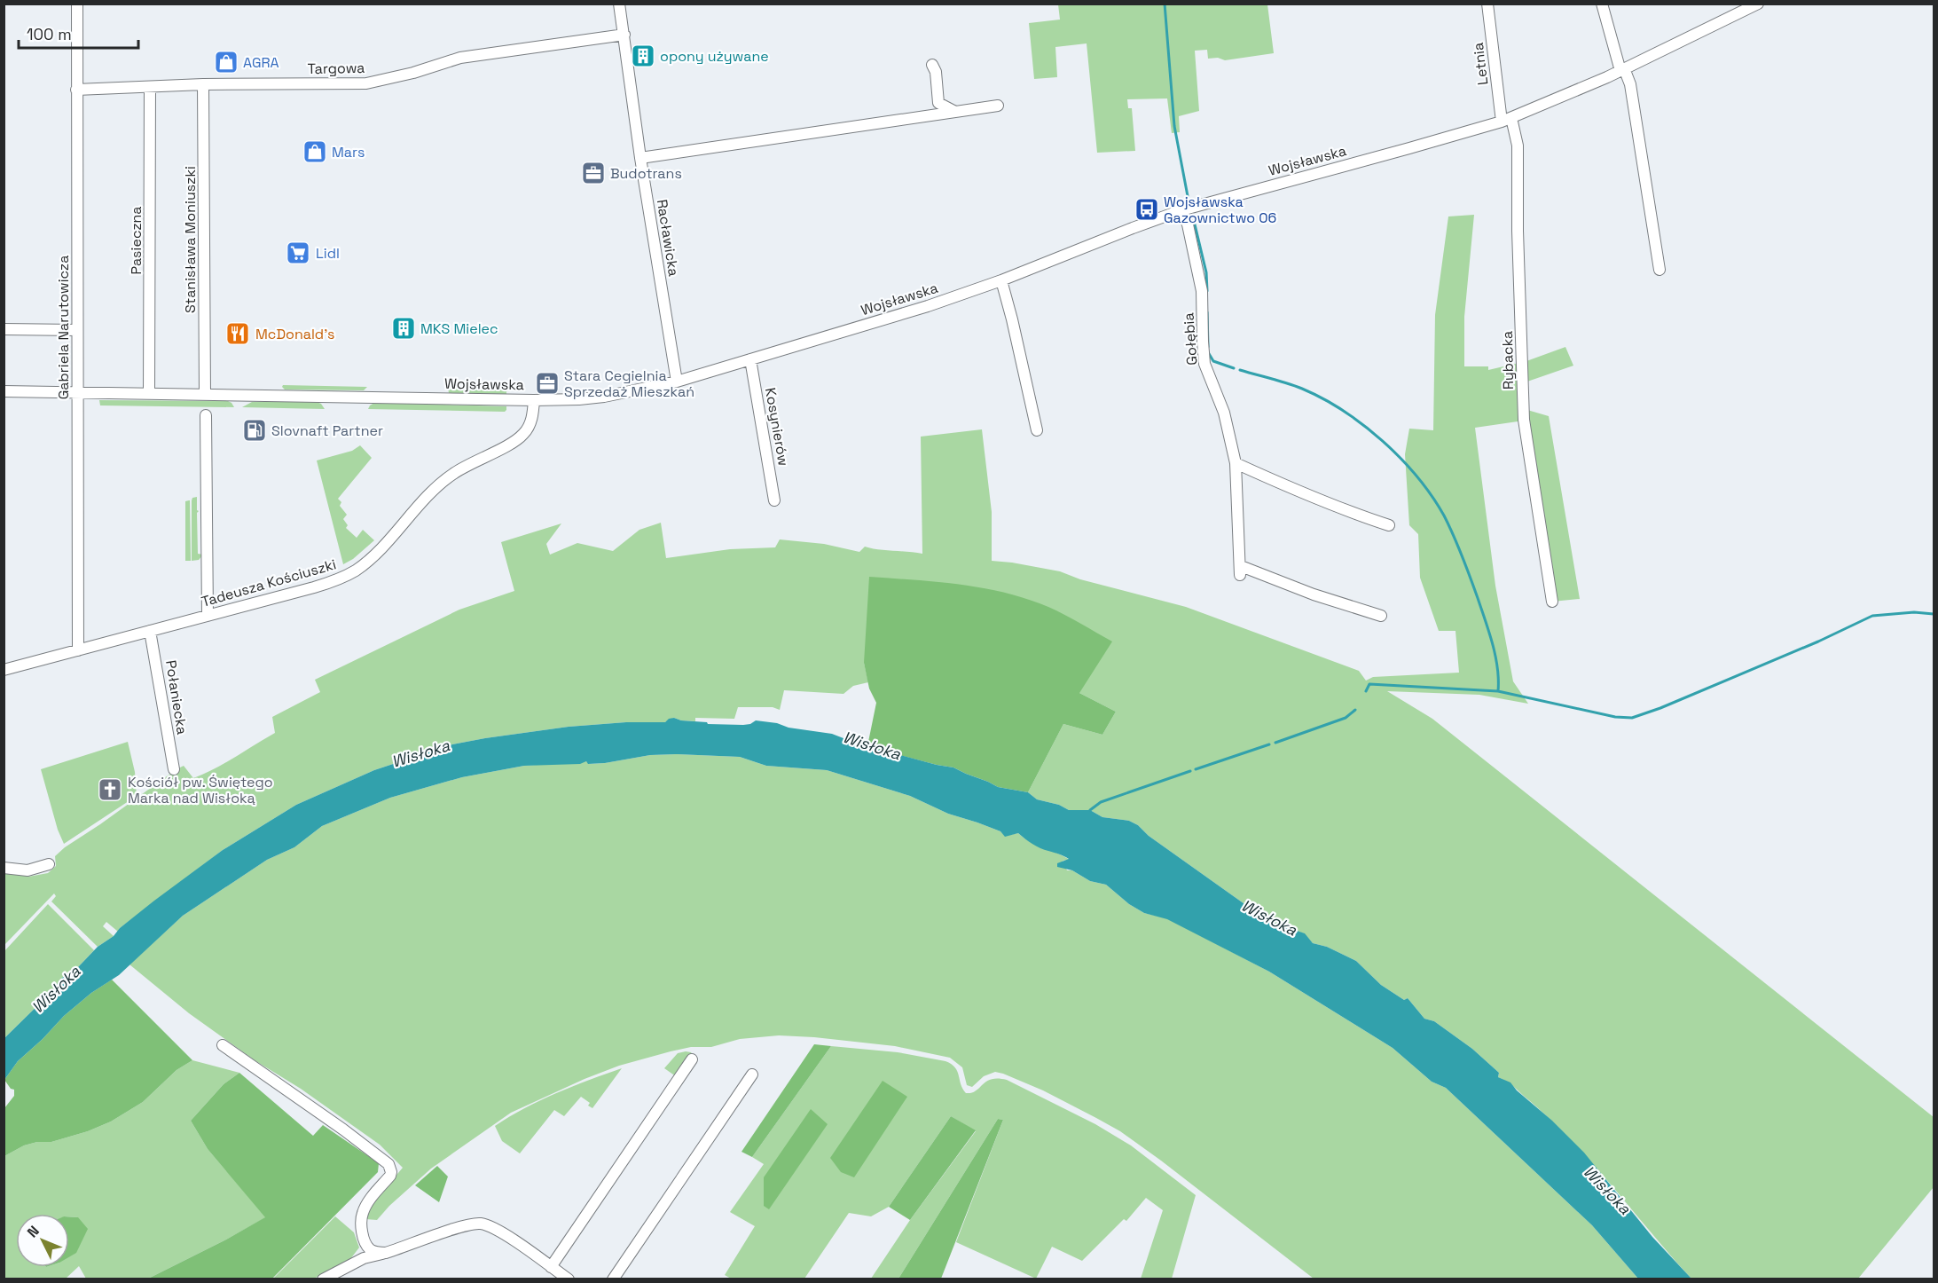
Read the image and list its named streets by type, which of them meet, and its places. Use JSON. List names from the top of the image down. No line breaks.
{"streets":{"street":["Letnia","Targowa","Wojsławska","Racławicka","Stanisława Moniuszki","Pasieczna","Gabriela Narutowicza","Gołębia","Rybacka","Kosynierów","Tadeusza Kościuszki","Połaniecka"]},"crossings":[["Letnia","Wojsławska"],["Letnia","Rybacka"],["Targowa","Racławicka"],["Targowa","Stanisława Moniuszki"],["Targowa","Pasieczna"],["Targowa","Gabriela Narutowicza"],["Wojsławska","Racławicka"],["Wojsławska","Stanisława Moniuszki"],["Wojsławska","Pasieczna"],["Wojsławska","Gabriela Narutowicza"],["Wojsławska","Gołębia"],["Wojsławska","Rybacka"],["Wojsławska","Kosynierów"],["Wojsławska","Tadeusza Kościuszki"],["Gabriela Narutowicza","Tadeusza Kościuszki"],["Tadeusza Kościuszki","Połaniecka"]],"water":["Wisłoka"],"places":{"building":["opony używane","MKS Mielec"],"shop":["AGRA","Mars"],"office":["Budotrans","Stara Cegielnia Sprzedaż Mieszkań"],"bus stop":["Wojsławska Gazownictwo 06"],"supermarket":["Lidl"],"restaurant":["McDonald's"],"fuel station":["Slovnaft Partner"],"church":["Kościół pw. Świętego Marka nad Wisłoką"]},"scale_bar":"100 m","north":"top left"}
